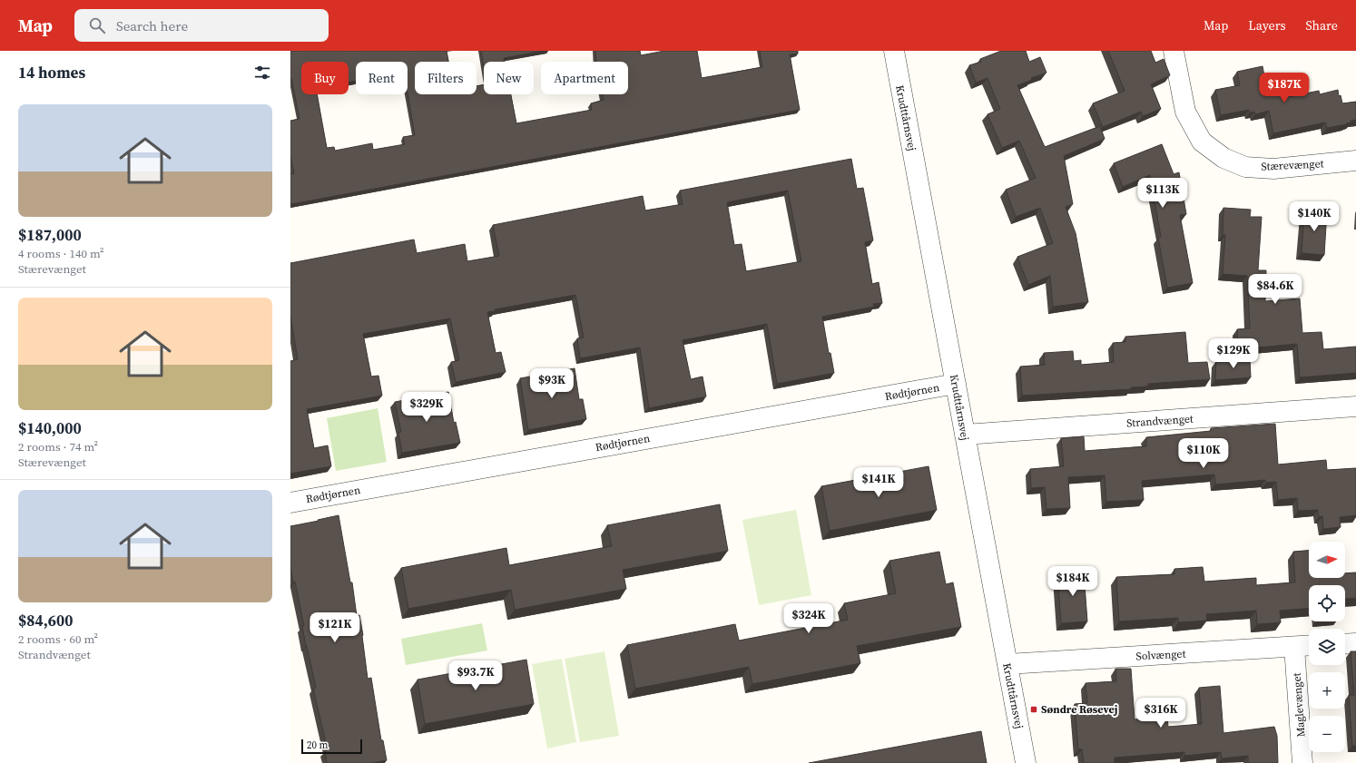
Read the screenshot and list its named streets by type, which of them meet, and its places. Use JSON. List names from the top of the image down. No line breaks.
{"streets":{"street":["Krudttårnsvej","Stærevænget","Rødtjørnen","Strandvænget","Solvænget","Maglevænget"]},"crossings":[["Krudttårnsvej","Rødtjørnen"],["Krudttårnsvej","Strandvænget"],["Krudttårnsvej","Solvænget"],["Solvænget","Maglevænget"]],"places":{"transit":["Søndre Røsevej"]},"scale_bar":"20 m","north":"right","page":{"header":"Map","search":"Search here","nav":["Map","Layers","Share"],"heading":"14 homes","chip":["Buy","Rent","Filters","New","Apartment"],"price":["$187K","$113K","$140K","$84.6K","$129K","$93K","$329K","$110K","$141K","$184K","$324K","$121K","$93.7K","$316K"],"list":[{"name":"$187,000","note":"4 rooms · 140 m² · Stærevænget"},{"name":"$140,000","note":"2 rooms · 74 m² · Stærevænget"},{"name":"$84,600","note":"2 rooms · 60 m² · Strandvænget"}],"map_buttons":["+","−"],"scale":"20 m"}}
